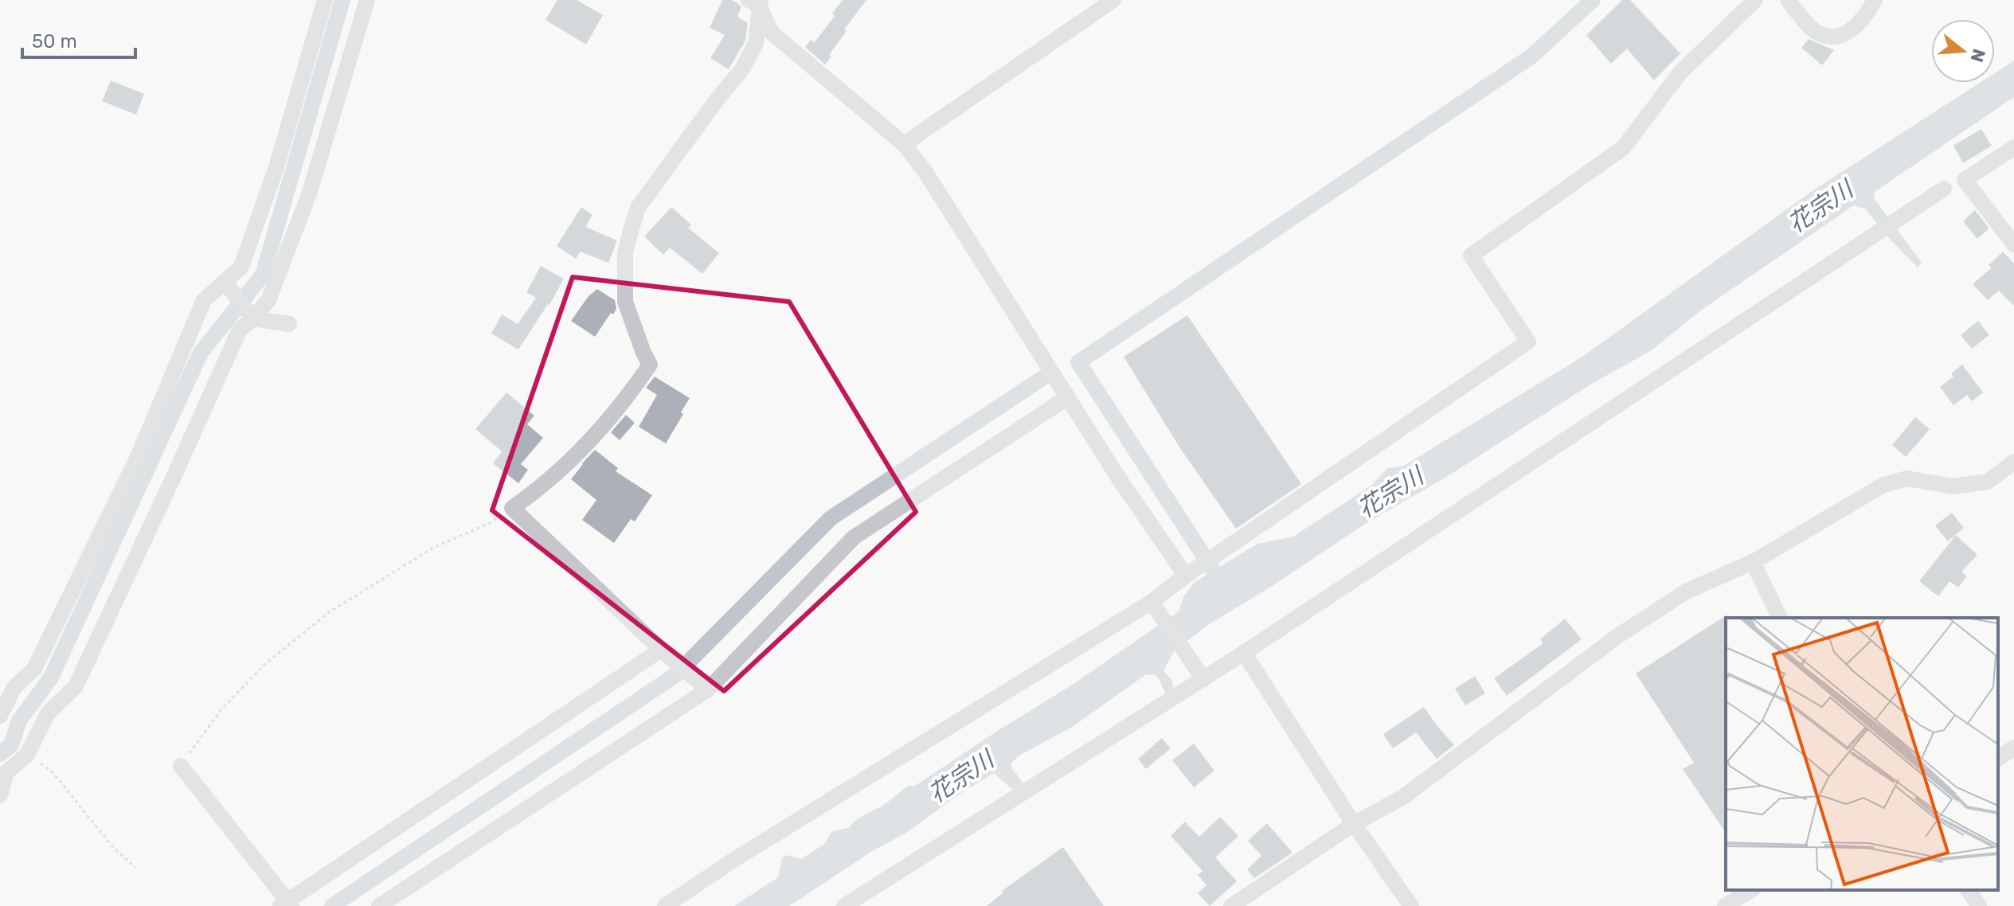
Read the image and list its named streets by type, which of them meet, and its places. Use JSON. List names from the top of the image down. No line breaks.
{"water":["花宗川"],"scale_bar":"50 m","north":"right"}
